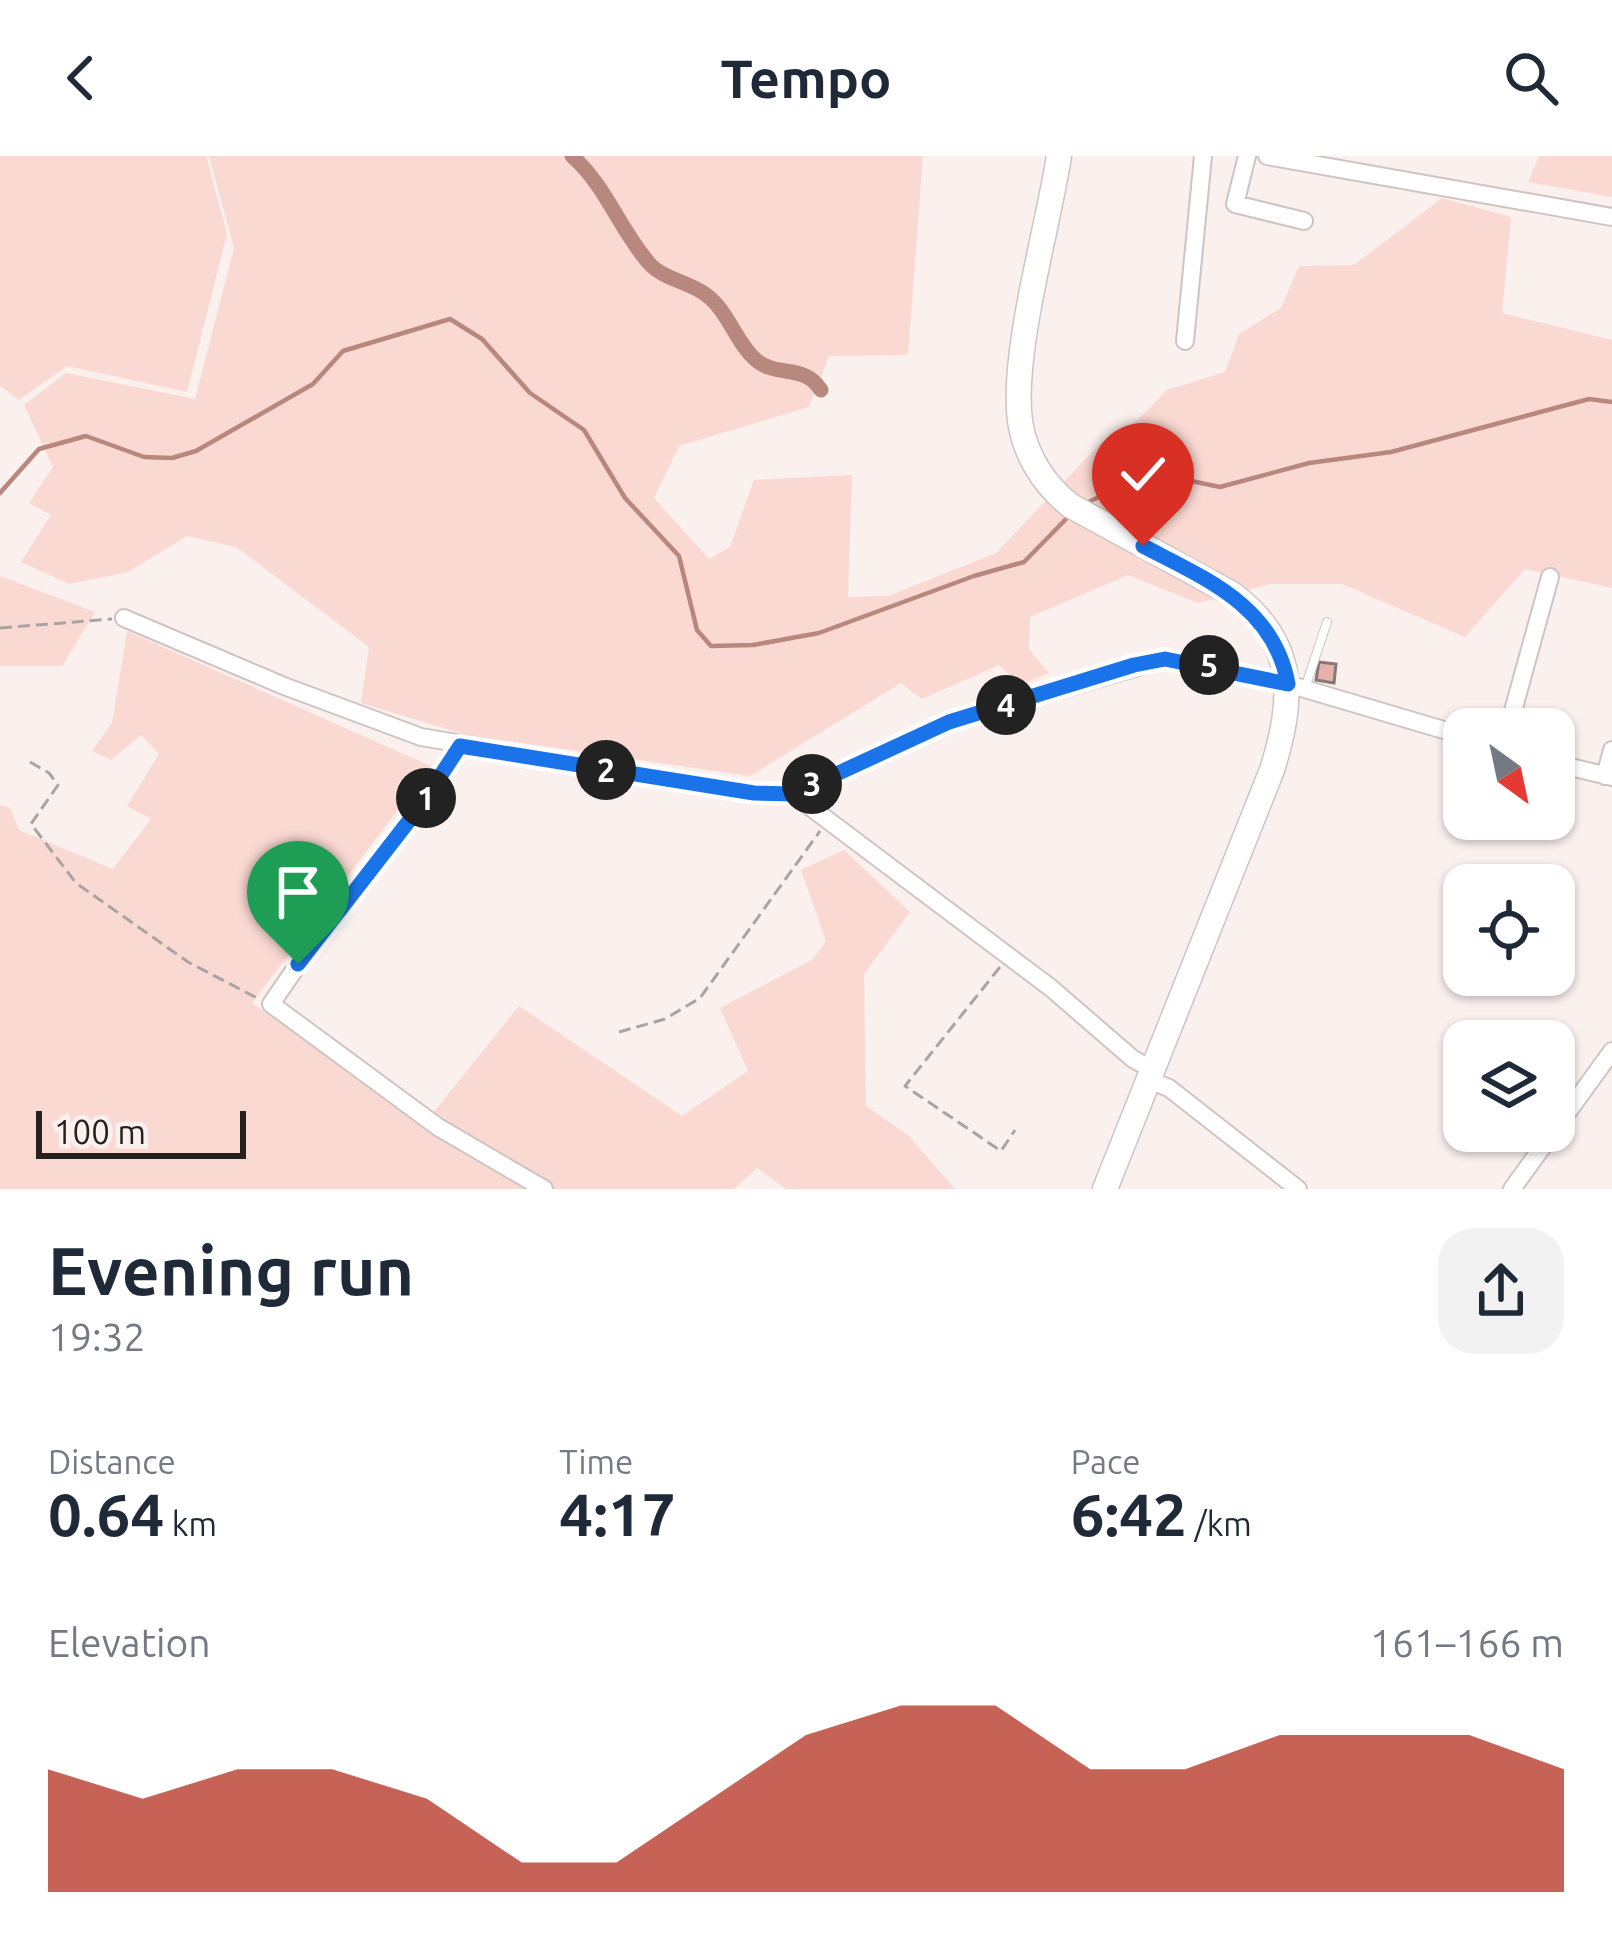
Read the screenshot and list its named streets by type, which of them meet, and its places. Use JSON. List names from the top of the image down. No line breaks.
{"scale_bar":"100 m","north":"bottom right","page":{"header":"Tempo","pins":["5","4","2","3","1"],"scale":"100 m","heading":["Evening run","19:32"],"stats":[["Distance","0.64 km"],["Time","4:17"],["Pace","6:42 /km"]],"chart":["Elevation","161–166 m"]}}
